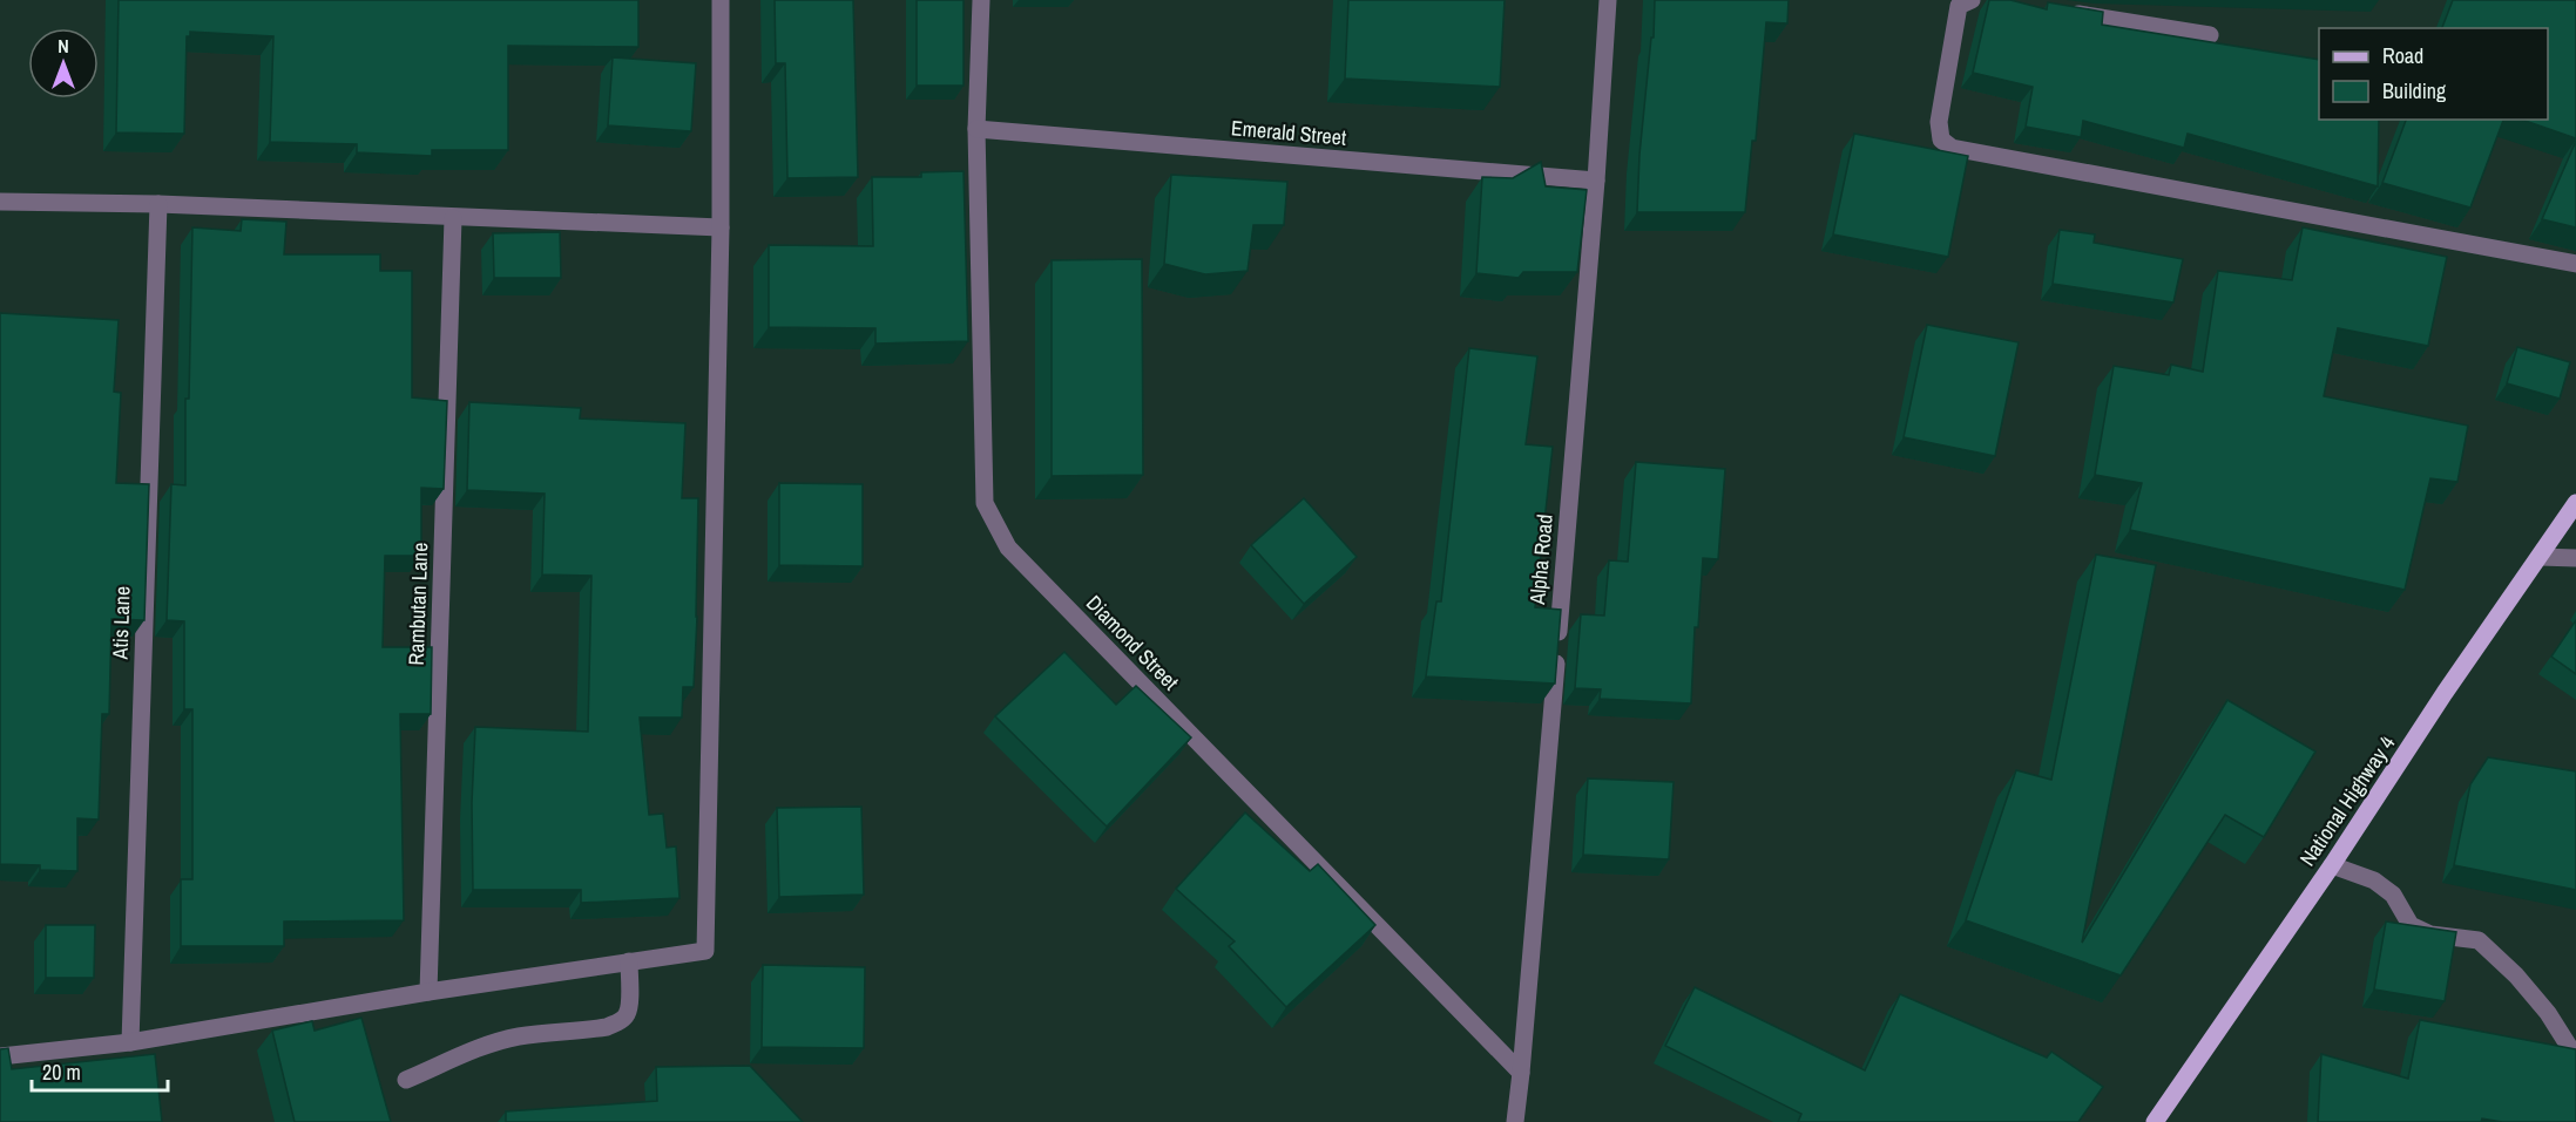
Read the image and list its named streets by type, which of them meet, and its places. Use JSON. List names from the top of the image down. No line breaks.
{"streets":{"main road":["National Highway 4"],"street":["Emerald Street","Alpha Road","Rambutan Lane","Atis Lane","Diamond Street"]},"crossings":[["Emerald Street","Alpha Road"],["Emerald Street","Diamond Street"],["Alpha Road","Diamond Street"]],"legend":["Road","Building"],"scale_bar":"20 m","north":"top"}
